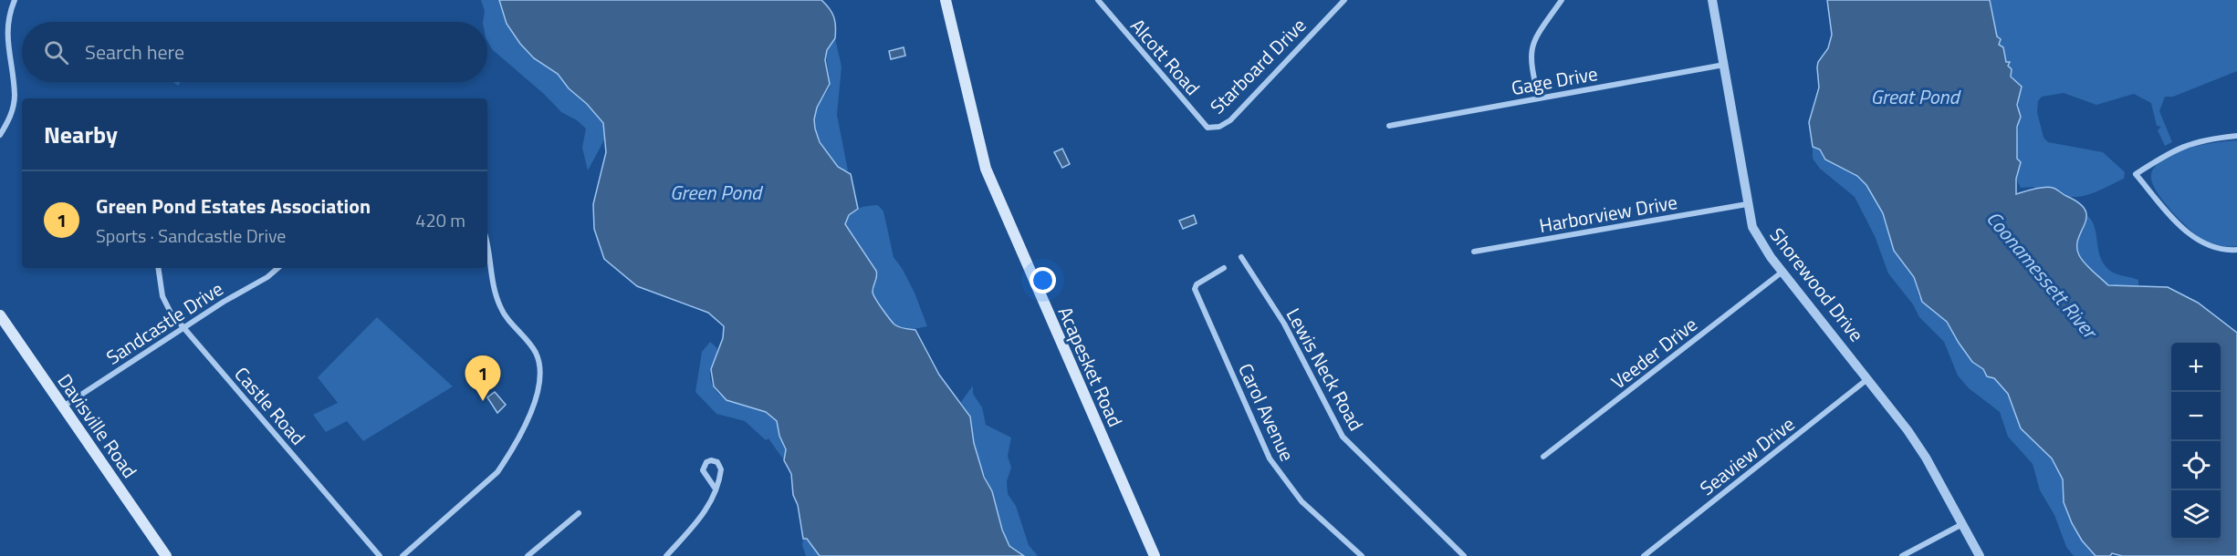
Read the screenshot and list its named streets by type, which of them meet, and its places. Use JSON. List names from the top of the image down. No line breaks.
{"streets":{"main road":["Acapesket Road","Davisville Road"],"street":["Alcott Road","Starboard Drive","Gage Drive","Harborview Drive","Shorewood Drive","Sandcastle Drive","Veeder Drive","Lewis Neck Road","Castle Road","Carol Avenue","Seaview Drive"]},"crossings":[["Alcott Road","Starboard Drive"],["Gage Drive","Shorewood Drive"],["Harborview Drive","Shorewood Drive"],["Shorewood Drive","Veeder Drive"],["Shorewood Drive","Seaview Drive"],["Sandcastle Drive","Castle Road"],["Sandcastle Drive","Davisville Road"]],"water":["Great Pond","Green Pond","Coonamessett River"],"page":{"search":"Search here","heading":"Nearby","list":[{"mark":"1","name":"Green Pond Estates Association","note":"Sports · Sandcastle Drive","value":"420 m"}],"map_buttons":["+","−"],"pins":"1"}}
